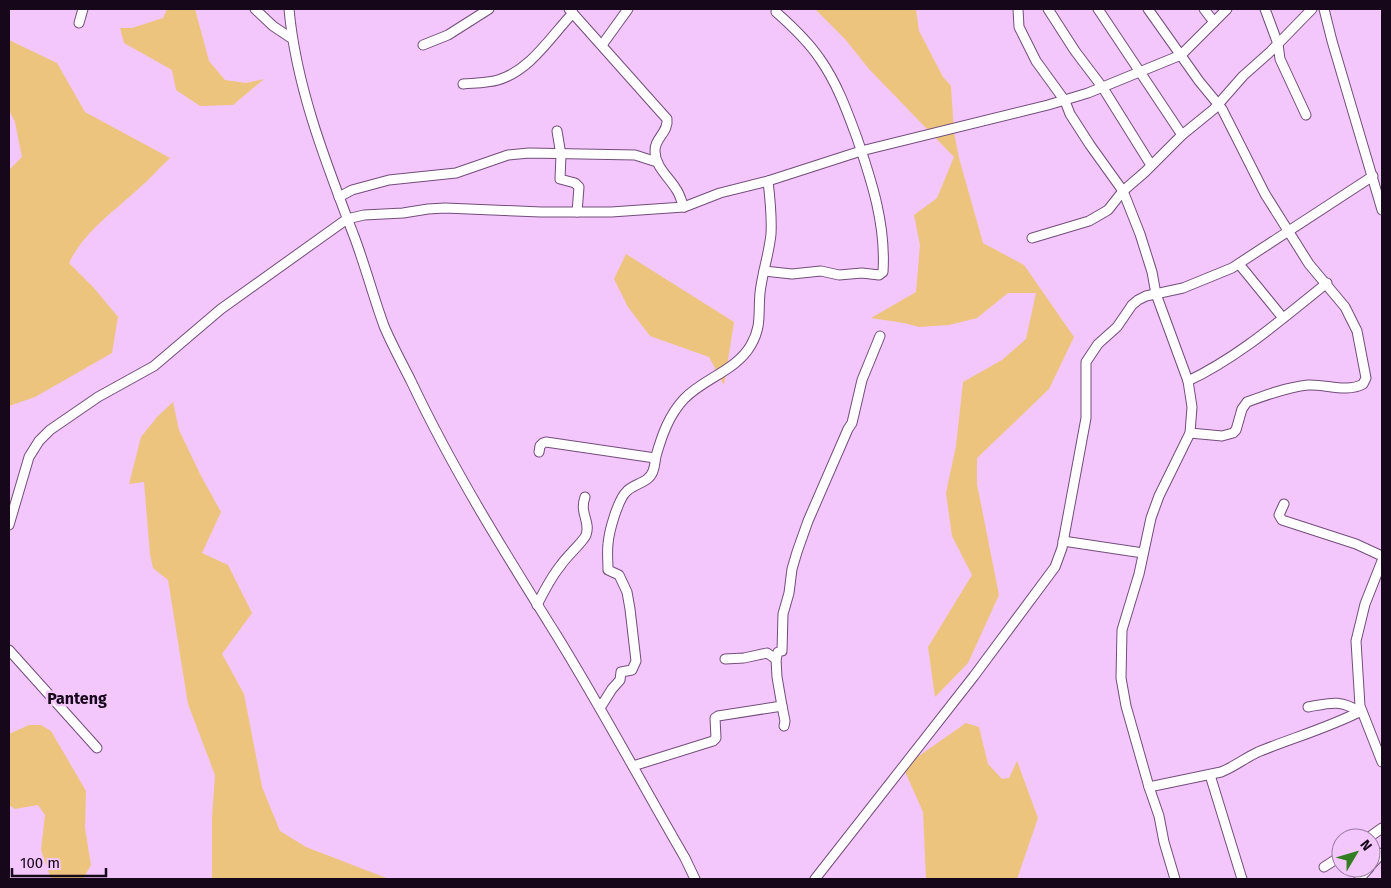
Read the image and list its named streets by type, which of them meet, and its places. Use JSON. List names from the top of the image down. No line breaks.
{"districts":["Panteng"],"scale_bar":"100 m","north":"top right"}
